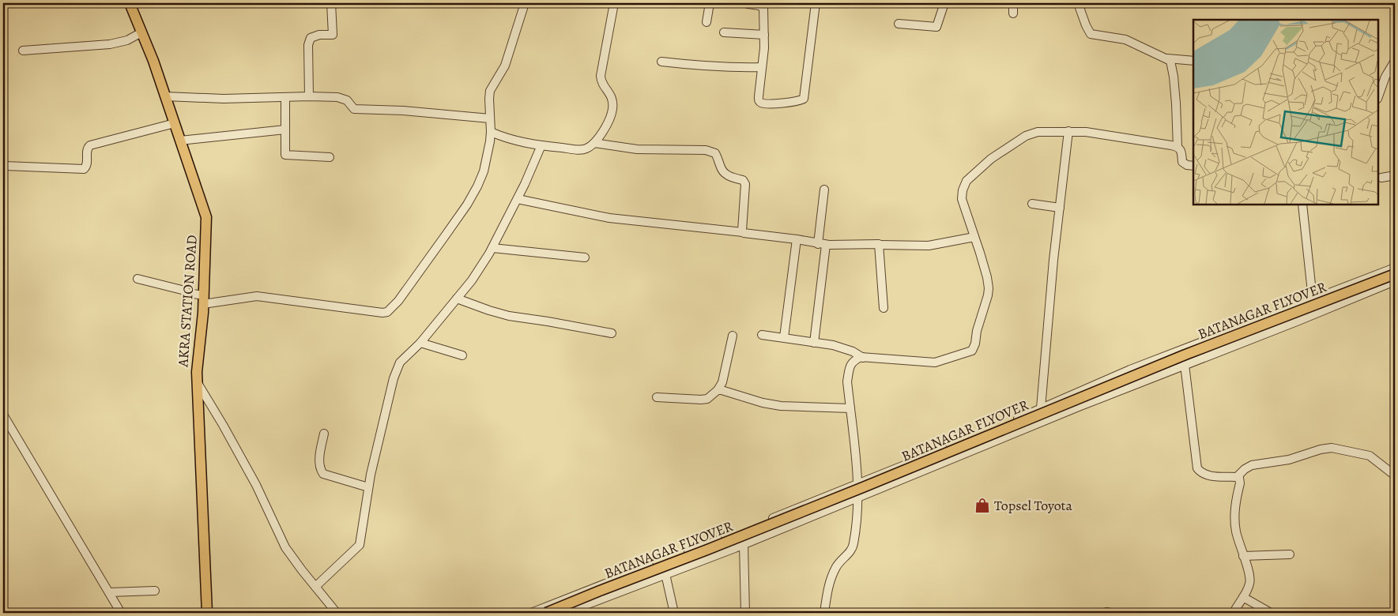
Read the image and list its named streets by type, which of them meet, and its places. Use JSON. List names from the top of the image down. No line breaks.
{"streets":{"main road":["AKRA STATION ROAD","BATANAGAR FLYOVER"]},"places":{"shop":["Topsel Toyota"]}}
